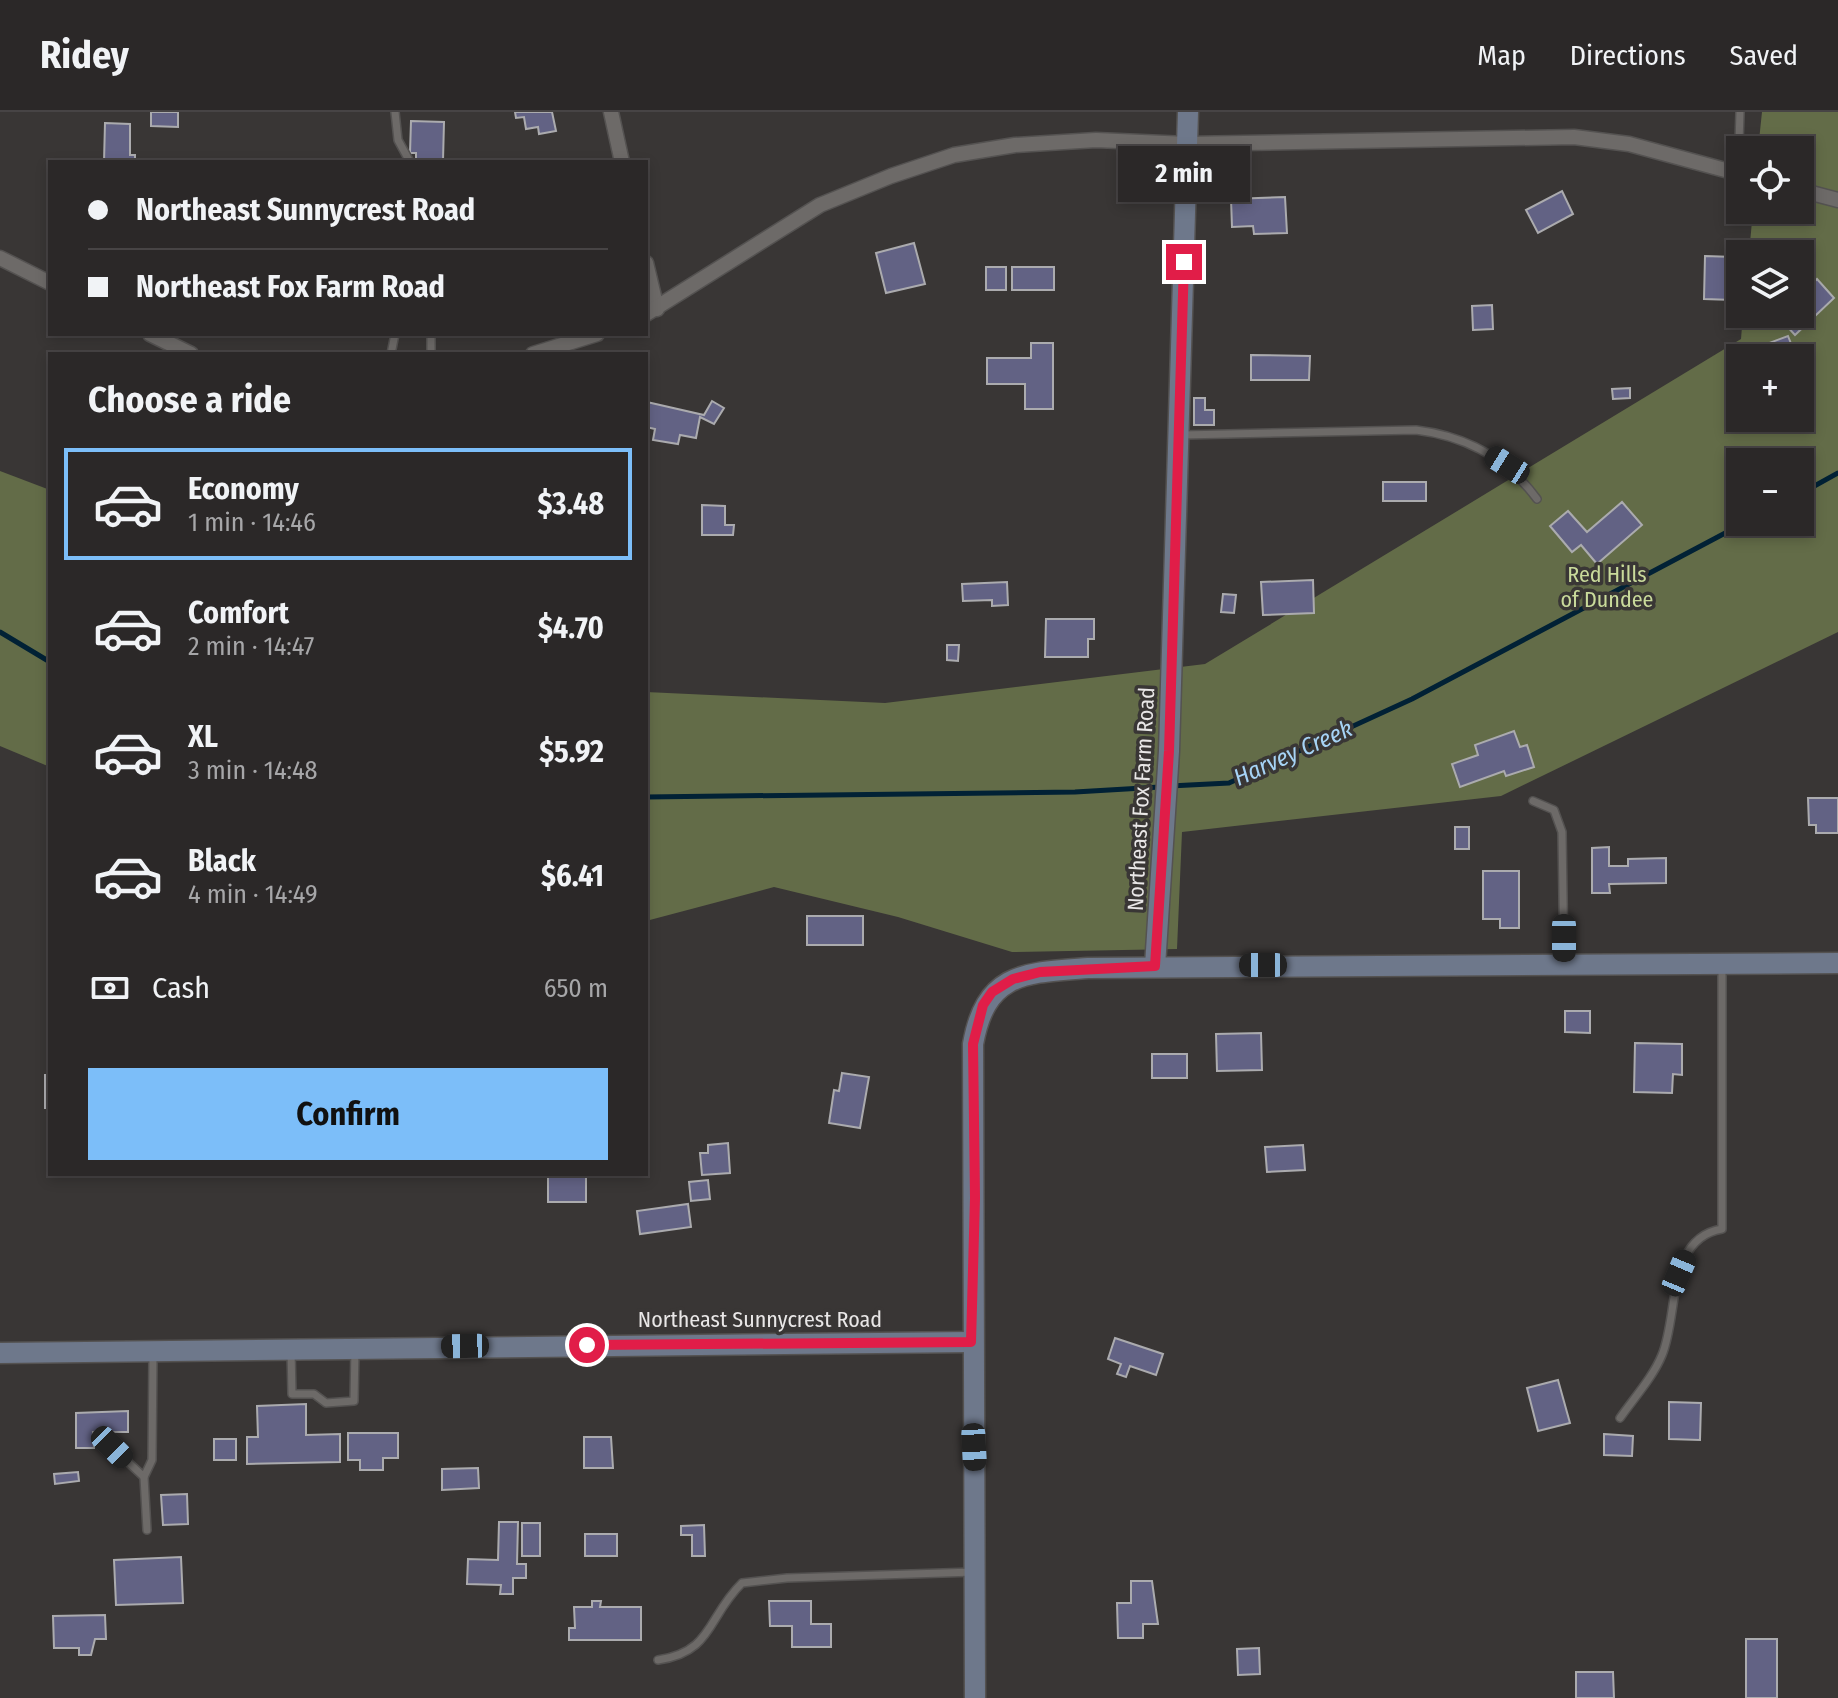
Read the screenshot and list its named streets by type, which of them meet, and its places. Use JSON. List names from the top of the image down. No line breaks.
{"streets":{"street":["Northeast Fox Farm Road","Northeast Sunnycrest Road"]},"water":["Harvey Creek"],"parks":["Red Hills of Dundee"],"page":{"header":"Ridey","nav":["Map","Directions","Saved"],"map_buttons":["+","−"],"bubble":"2 min","banner":["Northeast Sunnycrest Road","Northeast Fox Farm Road"],"heading":"Choose a ride","list":[{"name":"Economy","note":"1 min · 14:46","value":"$3.48"},{"name":"Comfort","note":"2 min · 14:47","value":"$4.70"},{"name":"XL","note":"3 min · 14:48","value":"$5.92"},{"name":"Black","note":"4 min · 14:49","value":"$6.41"}],"pay":["Cash","650 m"],"buttons":"Confirm"}}
